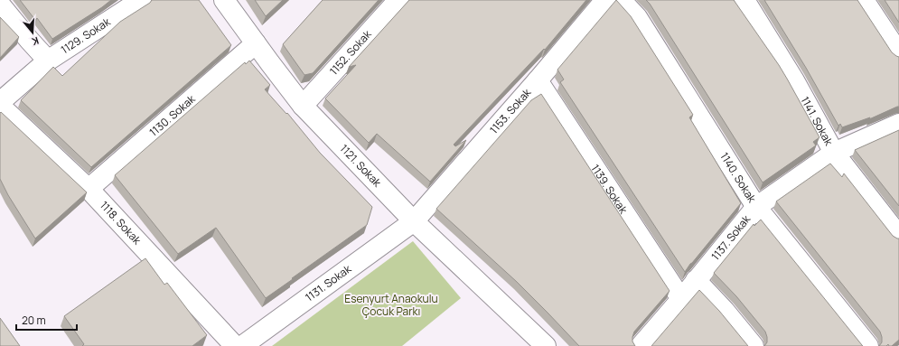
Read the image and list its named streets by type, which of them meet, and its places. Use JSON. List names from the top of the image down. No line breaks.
{"streets":{"street":["1129. Sokak","1152. Sokak","1153. Sokak","1130. Sokak","1141. Sokak","1121. Sokak","1140. Sokak","1139. Sokak","1118. Sokak","1137. Sokak","1131. Sokak"]},"crossings":[["1152. Sokak","1121. Sokak"],["1153. Sokak","1121. Sokak"],["1153. Sokak","1139. Sokak"],["1153. Sokak","1131. Sokak"],["1130. Sokak","1121. Sokak"],["1130. Sokak","1118. Sokak"],["1141. Sokak","1137. Sokak"],["1121. Sokak","1131. Sokak"],["1140. Sokak","1137. Sokak"],["1139. Sokak","1137. Sokak"]],"parks":["Esenyurt Anaokulu Çocuk Parkı"],"scale_bar":"20 m","north":"bottom"}
